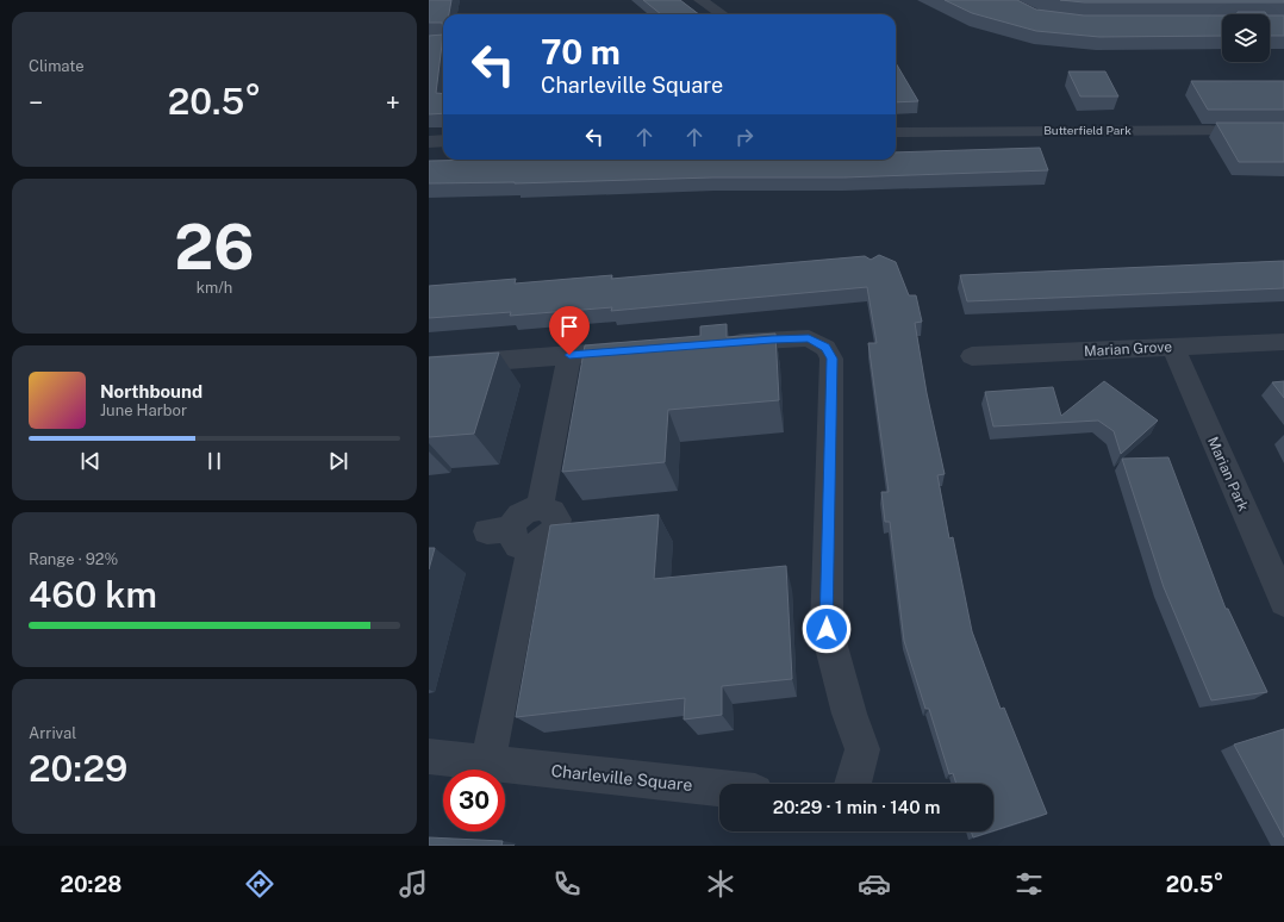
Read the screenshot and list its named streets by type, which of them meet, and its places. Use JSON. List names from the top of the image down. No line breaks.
{"streets":{"street":["Butterfield Park","Marian Grove","Marian Park","Charleville Square"]},"crossings":[["Marian Grove","Marian Park"]],"page":{"tile":["Climate",["26","km/h"],["Range · 92%","460 km"],["Arrival","20:29"]],"turn":["70 m","Charleville Square"],"heat":["−","20.5°","+"],"song":["Northbound","June Harbor"],"limit":"30","trip":"20:29 · 1 min · 140 m","tabs":["20:28","20.5°"]}}
